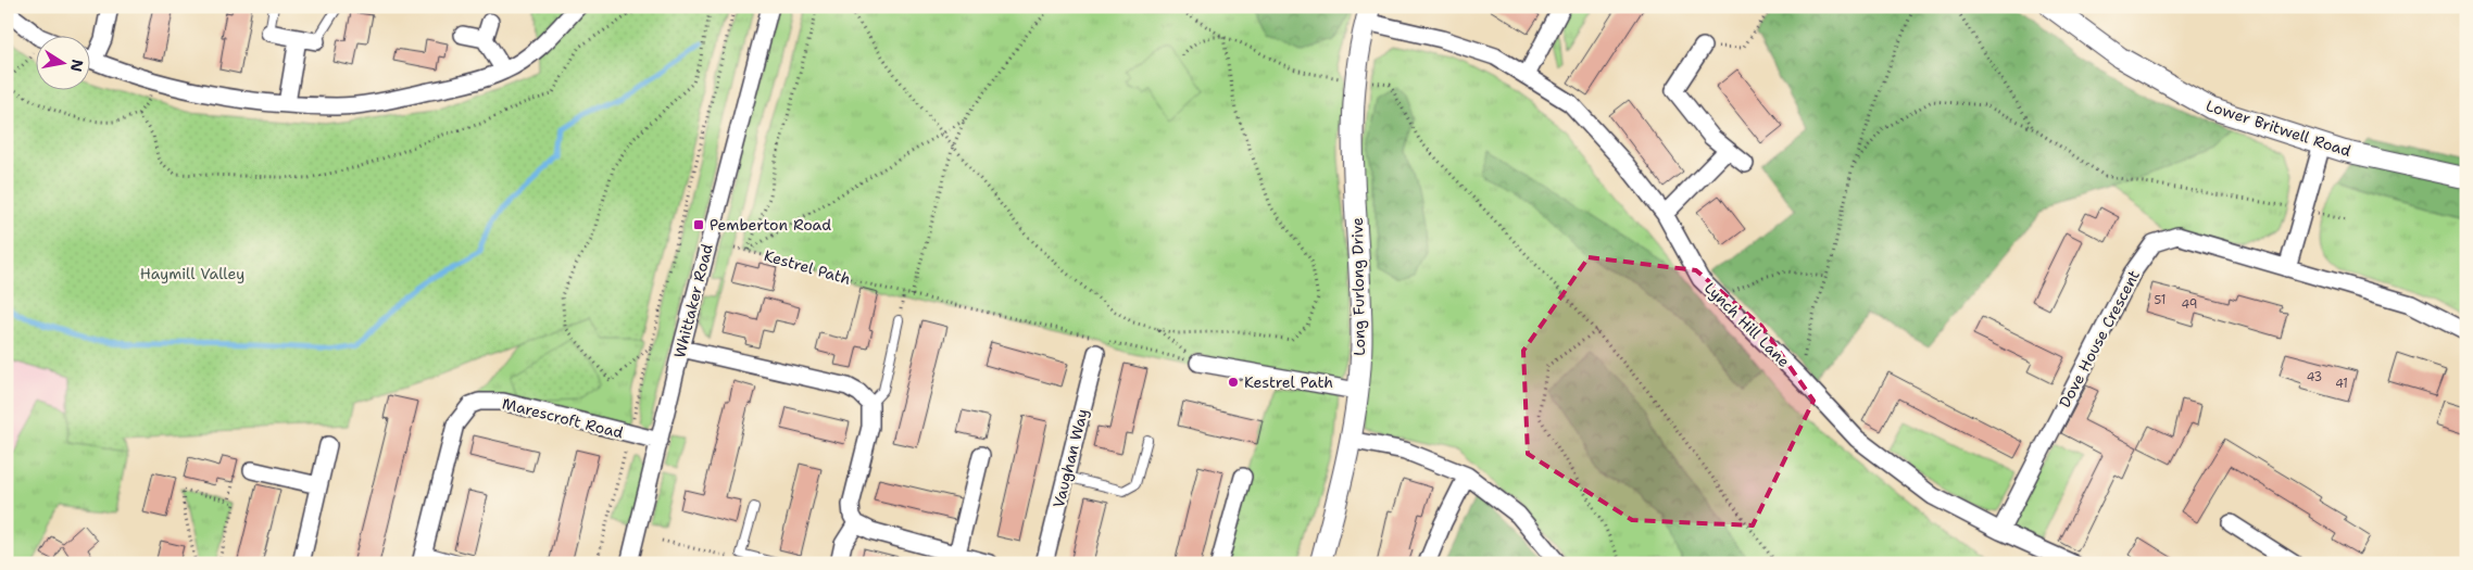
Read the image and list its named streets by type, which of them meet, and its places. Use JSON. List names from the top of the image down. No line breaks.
{"streets":{"street":["Lower Britwell Road","Long Furlong Drive","Whittaker Road","Lynch Hill Lane","Dove House Crescent","Marescroft Road","Vaughan Way"],"path":["Kestrel Path"]},"crossings":[["Long Furlong Drive","Lynch Hill Lane"],["Whittaker Road","Marescroft Road"],["Lynch Hill Lane","Dove House Crescent"]],"parks":["Haymill Valley"],"places":{"transit":["Pemberton Road"],"other":["Kestrel Path"]},"house_numbers":["51","49","43","41"],"north":"right"}
